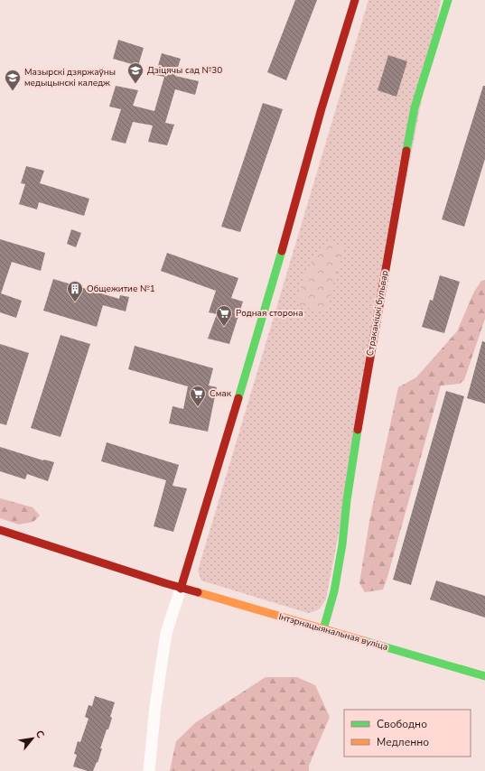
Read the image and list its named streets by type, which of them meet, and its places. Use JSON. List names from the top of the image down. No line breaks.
{"streets":{"street":["Страканіцкі бульвар","Інтэрнацыянальная вуліца"]},"crossings":[["Страканіцкі бульвар","Інтэрнацыянальная вуліца"]],"places":{"school or university":["Дзіцячы сад №30","Мазырскі дзяржаўны медыцынскі каледж"],"building":["Общежитие №1"],"supermarket":["Родная сторона","Смак"]},"legend":["Свободно","Медленно"],"north":"top right"}
